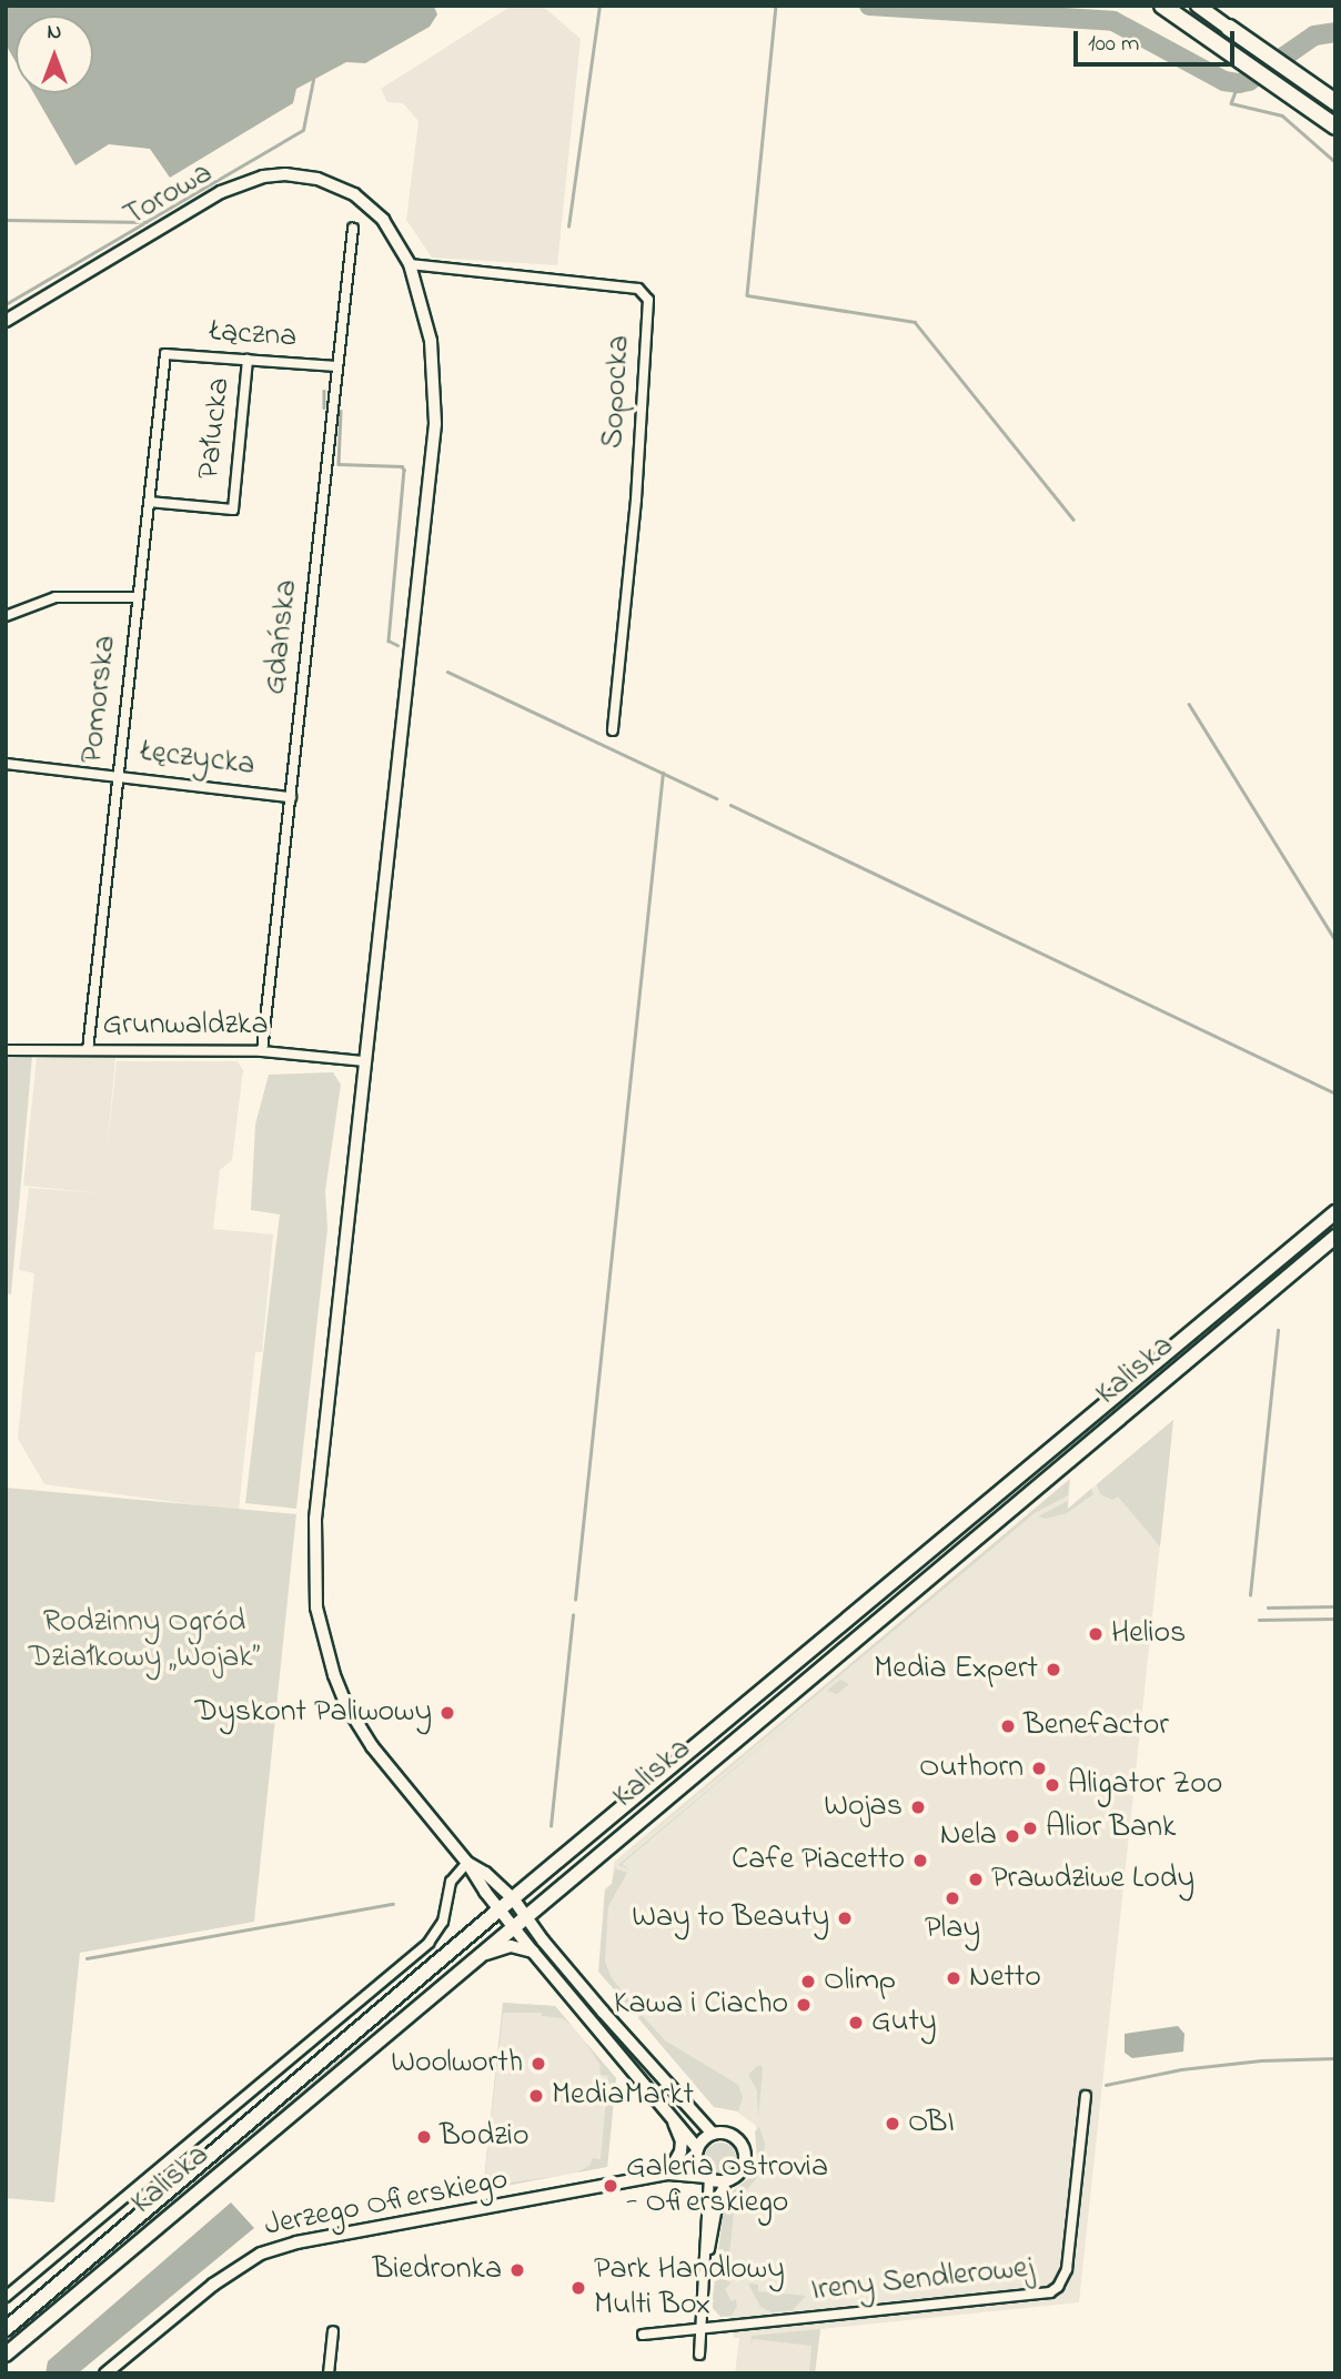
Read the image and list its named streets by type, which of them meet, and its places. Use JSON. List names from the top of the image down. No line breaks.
{"streets":{"main road":["Kaliska"],"street":["Torowa","Łączna","Sopocka","Pałucka","Gdańska","Pomorska","Łęczycka","Grunwaldzka","Jerzego Ofierskiego","Ireny Sendlerowej"]},"crossings":[["Torowa","Sopocka"],["Torowa","Grunwaldzka"],["Torowa","Kaliska"],["Łączna","Pałucka"],["Łączna","Gdańska"],["Łączna","Pomorska"],["Pałucka","Pomorska"],["Gdańska","Łęczycka"],["Gdańska","Grunwaldzka"],["Pomorska","Łęczycka"],["Pomorska","Grunwaldzka"]],"parks":["Rodzinny Ogród Działkowy „Wojak”"],"places":["Helios","Media Expert","Dyskont Paliwowy","Benefactor","Outhorn","Aligator Zoo","Wojas","Alior Bank","Nela","Cafe Piacetto","Prawdziwe Lody","Play","Way to Beauty","Netto","Olimp","Kawa i Ciacho","Guty","Woolworth","MediaMarkt","OBI","Bodzio","Galeria Ostrovia - Ofierskiego","Biedronka","Park Handlowy Multi Box"],"scale_bar":"100 m","north":"top"}
